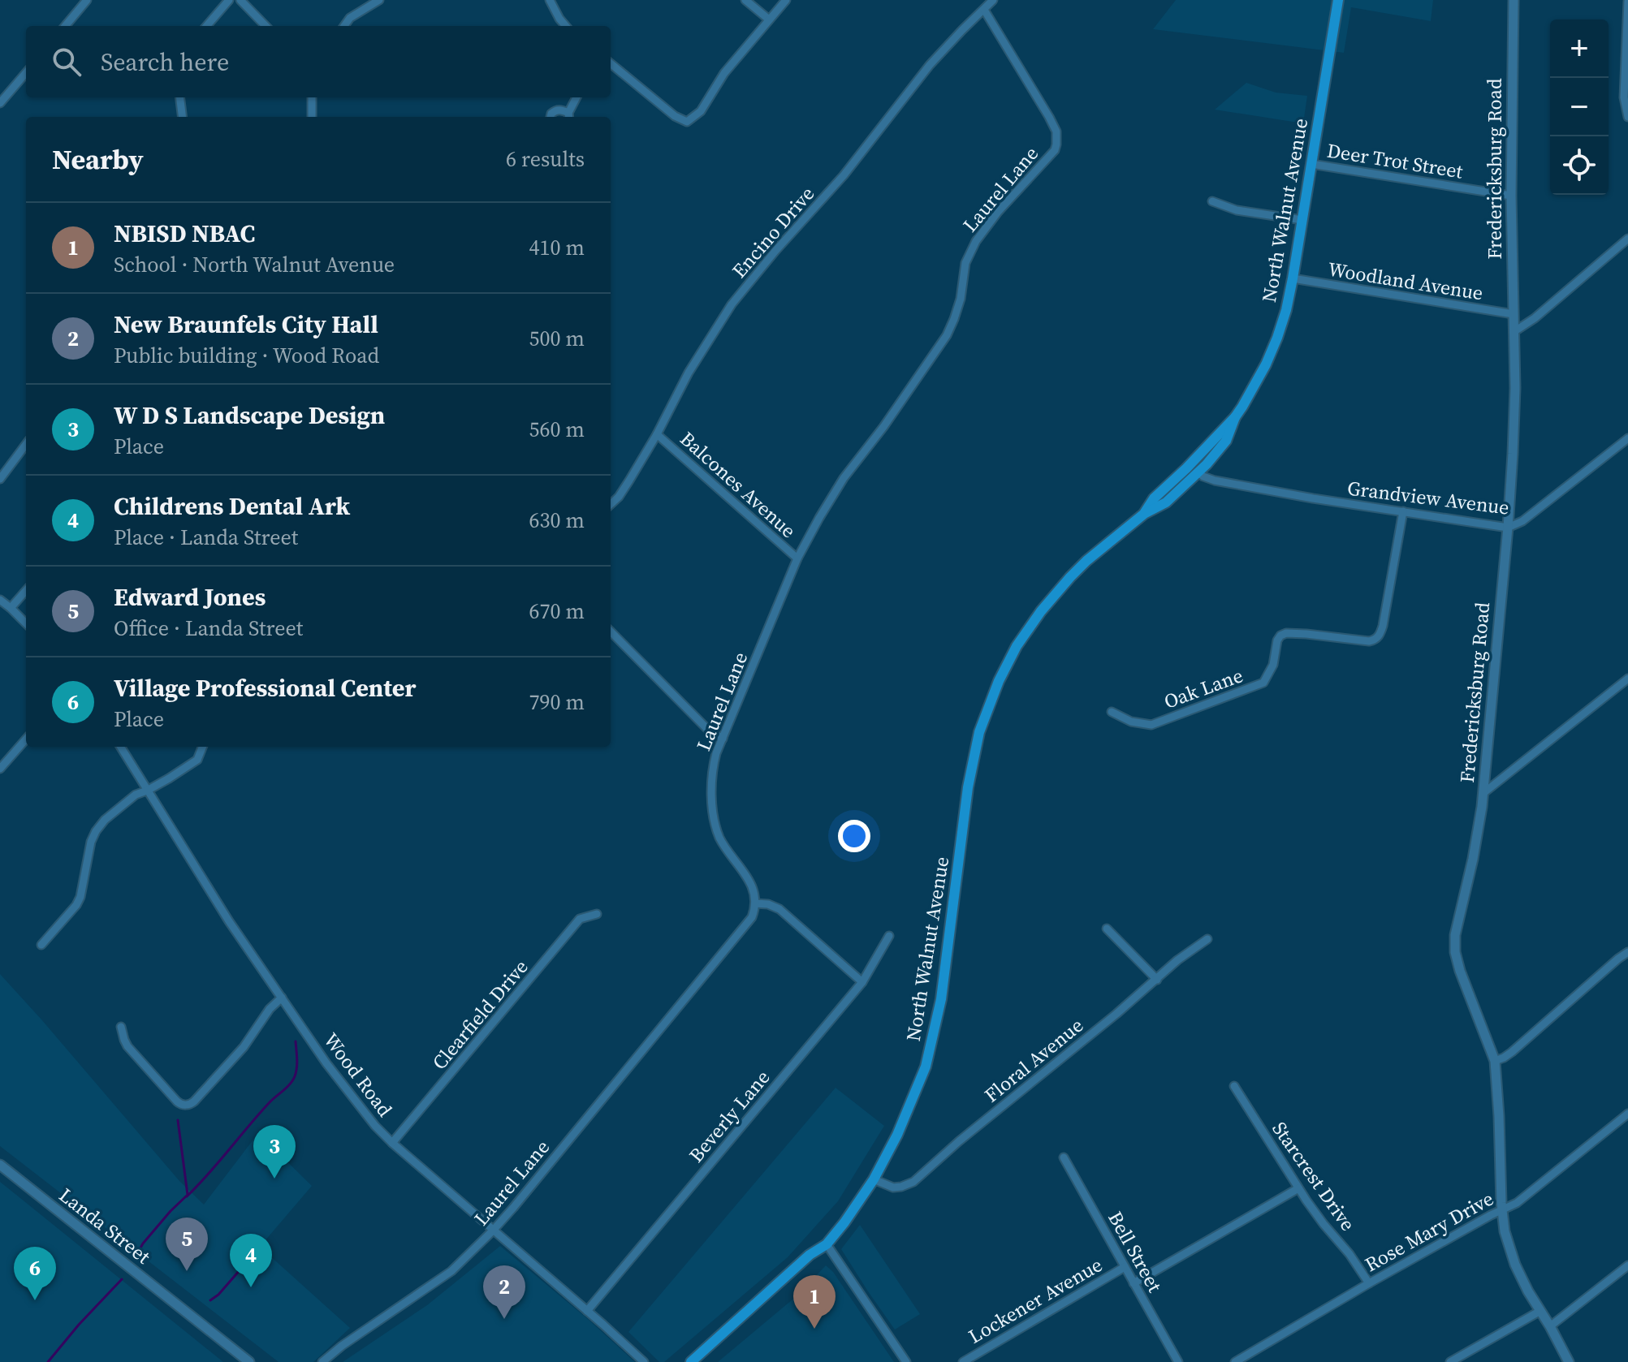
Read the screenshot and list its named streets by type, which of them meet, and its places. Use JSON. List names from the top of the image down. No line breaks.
{"streets":{"main road":["North Walnut Avenue"],"street":["Deer Trot Street","Fredericksburg Road","Laurel Lane","Encino Drive","Woodland Avenue","Balcones Avenue","Grandview Avenue","Oak Lane","Clearfield Drive","Floral Avenue","Wood Road","Beverly Lane","Starcrest Drive","Landa Street","Rose Mary Drive","Bell Street","Lockener Avenue"]},"crossings":[["Deer Trot Street","Fredericksburg Road"],["Deer Trot Street","North Walnut Avenue"],["Fredericksburg Road","Woodland Avenue"],["Fredericksburg Road","Grandview Avenue"],["Fredericksburg Road","Rose Mary Drive"],["Laurel Lane","Encino Drive"],["Laurel Lane","Balcones Avenue"],["Laurel Lane","Wood Road"],["North Walnut Avenue","Woodland Avenue"],["North Walnut Avenue","Grandview Avenue"],["North Walnut Avenue","Floral Avenue"],["Encino Drive","Balcones Avenue"],["Grandview Avenue","Oak Lane"],["Clearfield Drive","Wood Road"],["Wood Road","Beverly Lane"],["Starcrest Drive","Rose Mary Drive"],["Bell Street","Lockener Avenue"]],"page":{"map_buttons":["+","−"],"search":"Search here","heading":["Nearby","6 results"],"list":[{"mark":"1","name":"NBISD NBAC","note":"School · North Walnut Avenue","value":"410 m"},{"mark":"2","name":"New Braunfels City Hall","note":"Public building · Wood Road","value":"500 m"},{"mark":"3","name":"W D S Landscape Design","note":"Place","value":"560 m"},{"mark":"4","name":"Childrens Dental Ark","note":"Place · Landa Street","value":"630 m"},{"mark":"5","name":"Edward Jones","note":"Office · Landa Street","value":"670 m"},{"mark":"6","name":"Village Professional Center","note":"Place","value":"790 m"}],"pins":["3","5","4","6","2","1"]}}
